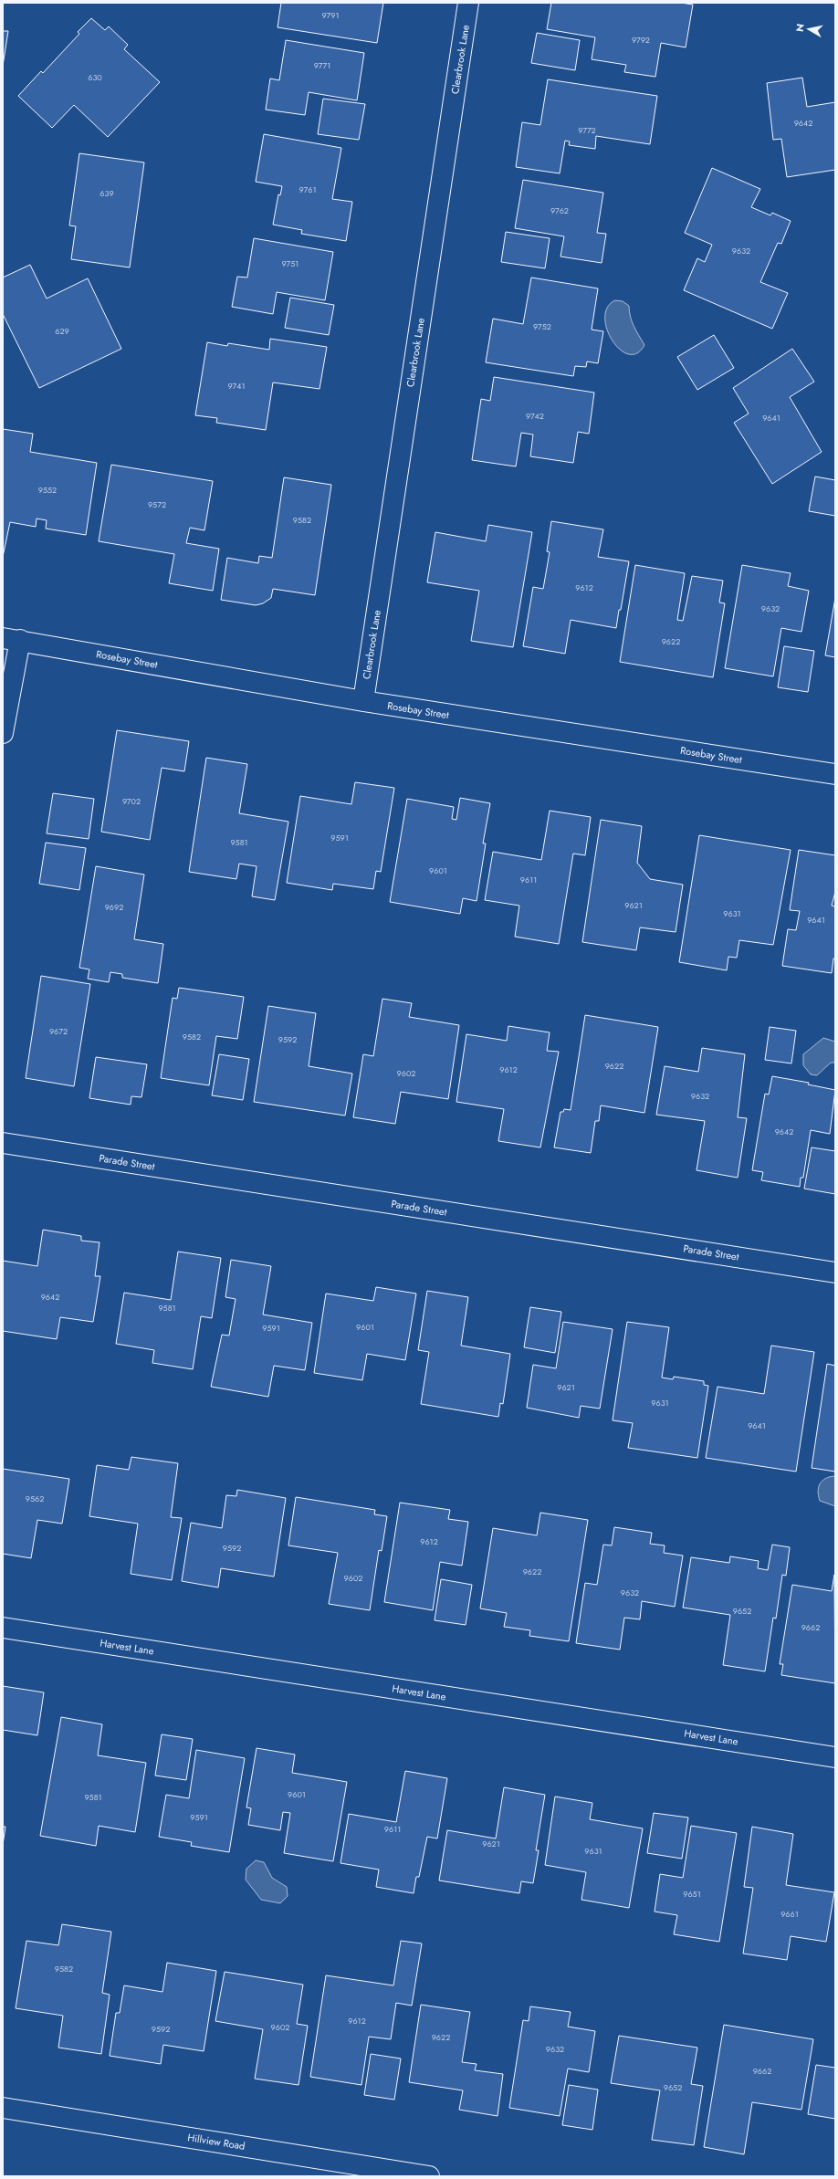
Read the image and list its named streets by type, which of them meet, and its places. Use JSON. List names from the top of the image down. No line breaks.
{"streets":{"street":["Clearbrook Lane","Rosebay Street","Parade Street","Harvest Lane","Hillview Road"]},"crossings":[["Clearbrook Lane","Rosebay Street"]],"house_numbers":["9791","9792","9771","630","9642","9772","9761","639","9762","9632","9751","9752","629","9741","9742","9641","9552","9572","9582","9612","9632","9622","9702","9591","9581","9601","9611","9621","9692","9631","9641","9672","9582","9592","9622","9612","9602","9632","9642","9642","9581","9601","9591","9621","9631","9641","9562","9612","9592","9622","9602","9632","9652","9662","9601","9581","9591","9611","9621","9631","9651","9661","9582","9612","9602","9592","9622","9632","9662","9652"],"north":"left"}
